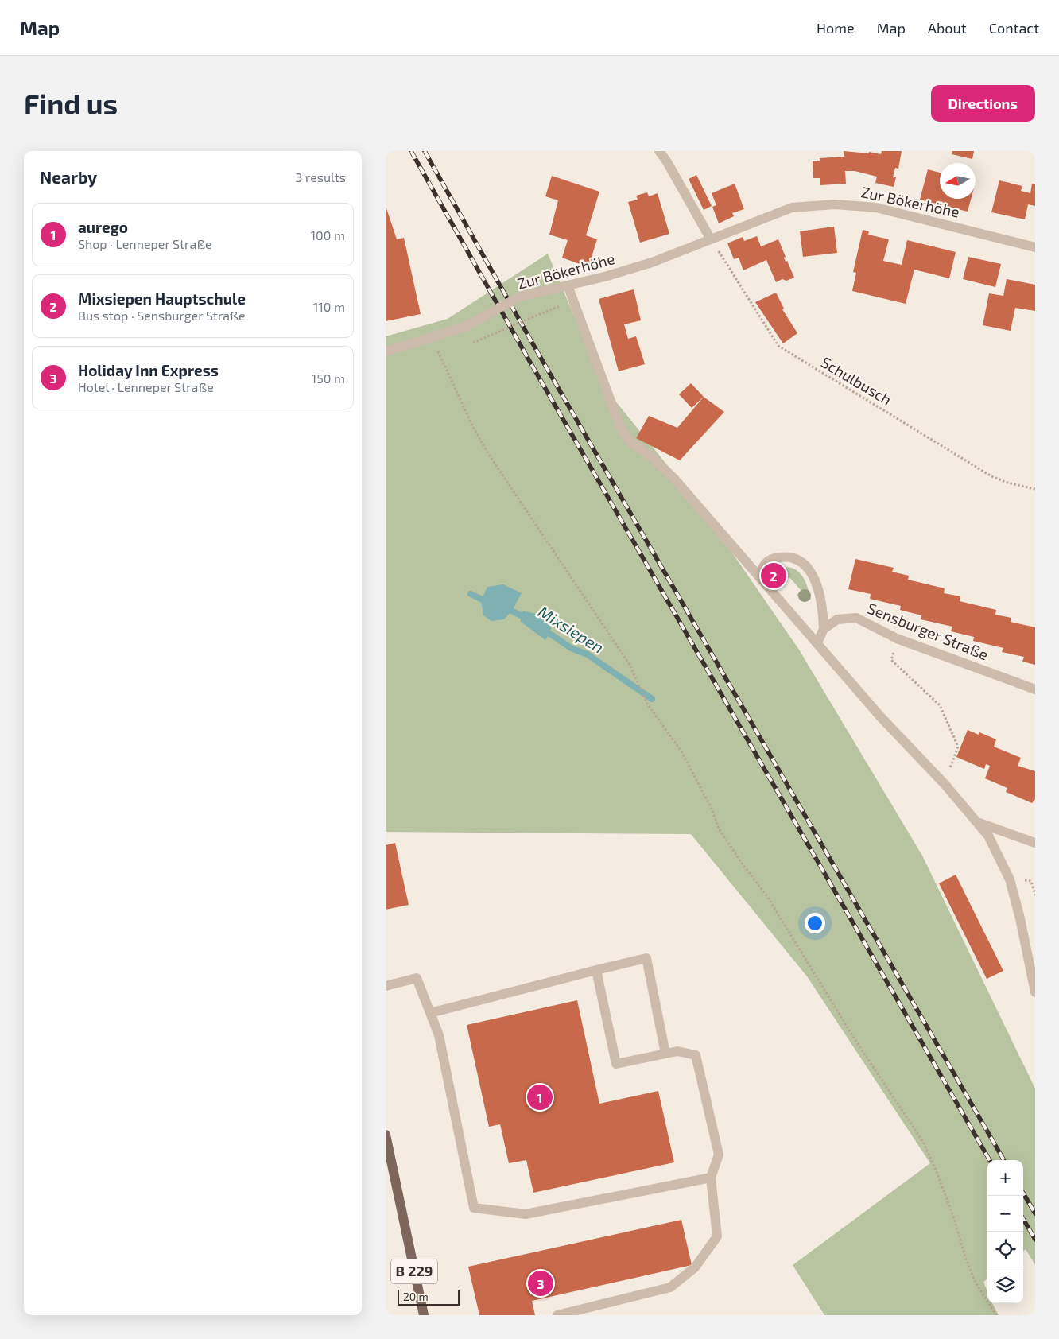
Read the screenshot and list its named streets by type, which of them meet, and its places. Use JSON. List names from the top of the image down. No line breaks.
{"streets":{"main road":["B 229"],"street":["Zur Bökerhöhe","Sensburger Straße"],"path":["Schulbusch"]},"crossings":[["Zur Bökerhöhe","Schulbusch"]],"water":["Mixsiepen"],"scale_bar":"20 m","north":"left","page":{"header":"Map","nav":["Home","Map","About","Contact"],"buttons":"Directions","title":"Find us","heading":["Nearby","3 results"],"list":[{"mark":"1","name":"aurego","note":"Shop · Lenneper Straße","value":"100 m"},{"mark":"2","name":"Mixsiepen Hauptschule","note":"Bus stop · Sensburger Straße","value":"110 m"},{"mark":"3","name":"Holiday Inn Express","note":"Hotel · Lenneper Straße","value":"150 m"}],"pins":["2","1","3"],"map_buttons":["+","−"],"scale":"20 m"}}
